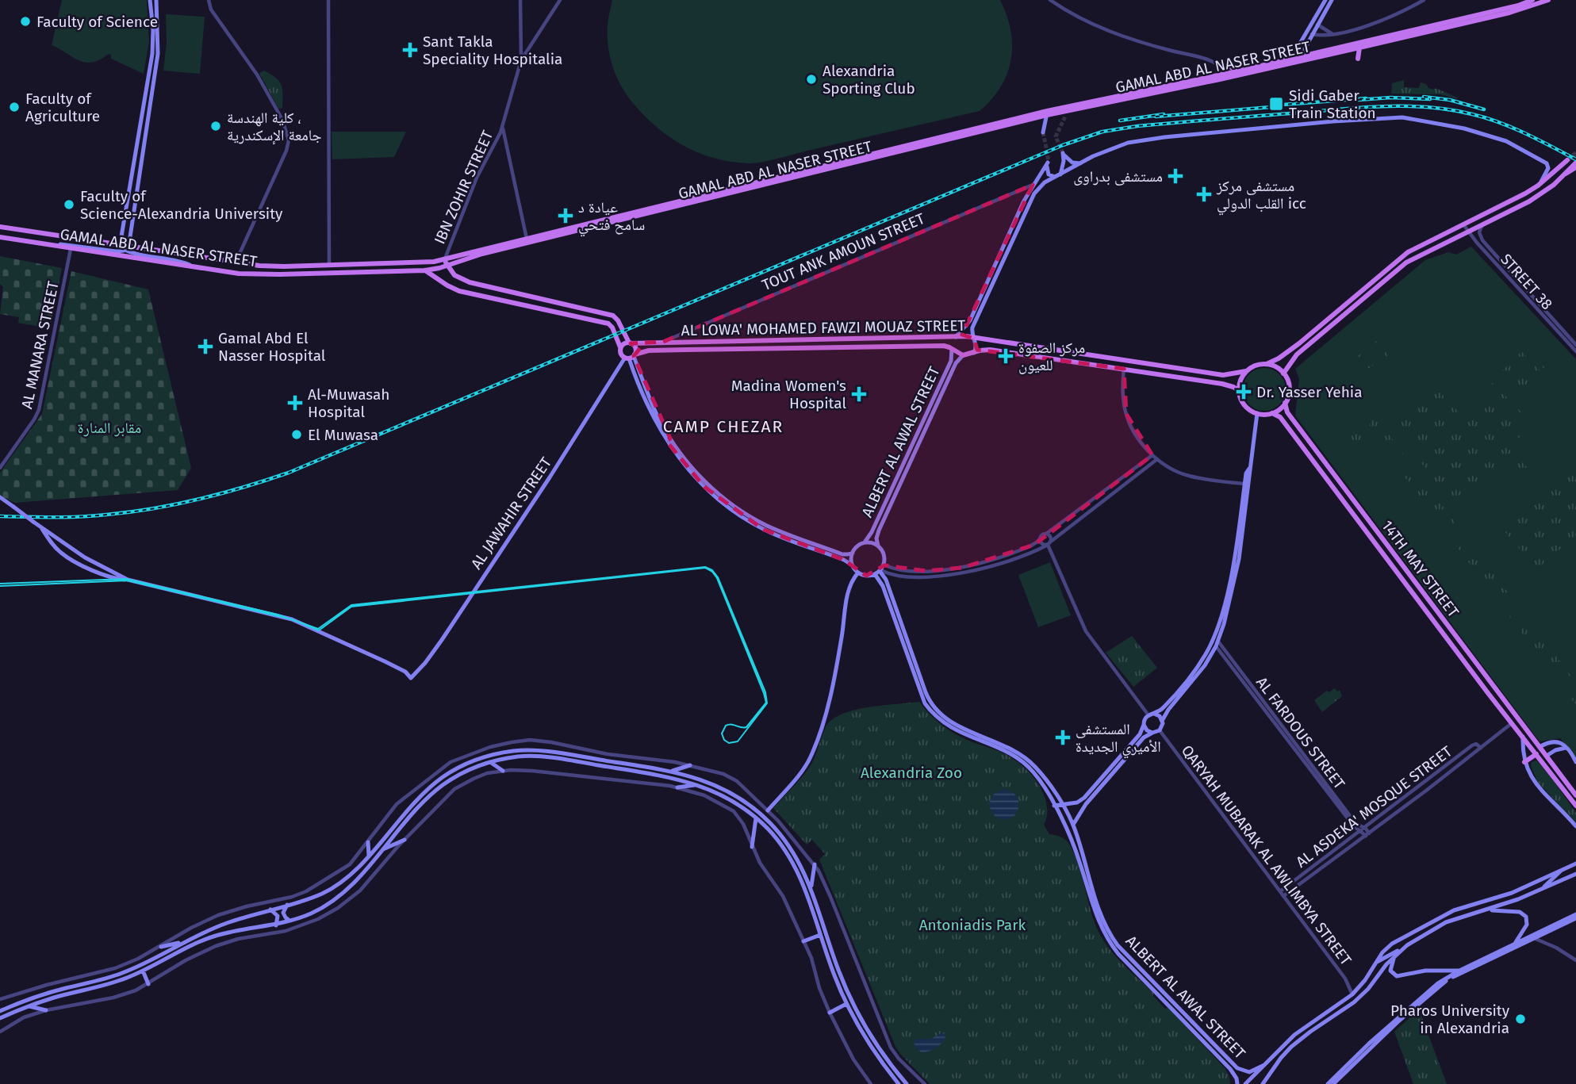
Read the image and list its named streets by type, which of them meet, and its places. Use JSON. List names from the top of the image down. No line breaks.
{"streets":{"main road":["GAMAL ABD AL NASER STREET","AL LOWA' MOHAMED FAWZI MOUAZ STREET","ALBERT AL AWAL STREET","AL JAWAHIR STREET","14TH MAY STREET"],"street":["IBN ZOHIR STREET","TOUT ANK AMOUN STREET","STREET 38","AL MANARA STREET","AL FARDOUS STREET","AL ASDEKA' MOSQUE STREET","QARYAH MUBARAK AL AWLIMBYA STREET"]},"crossings":[["GAMAL ABD AL NASER STREET","IBN ZOHIR STREET"],["GAMAL ABD AL NASER STREET","AL MANARA STREET"],["TOUT ANK AMOUN STREET","AL LOWA' MOHAMED FAWZI MOUAZ STREET"],["AL LOWA' MOHAMED FAWZI MOUAZ STREET","ALBERT AL AWAL STREET"],["AL LOWA' MOHAMED FAWZI MOUAZ STREET","AL JAWAHIR STREET"],["AL LOWA' MOHAMED FAWZI MOUAZ STREET","14TH MAY STREET"],["14TH MAY STREET","AL ASDEKA' MOSQUE STREET"],["AL FARDOUS STREET","AL ASDEKA' MOSQUE STREET"],["AL ASDEKA' MOSQUE STREET","QARYAH MUBARAK AL AWLIMBYA STREET"]],"districts":["CAMP CHEZAR"],"parks":["مقابر المنارة","Alexandria Zoo","Antoniadis Park"],"places":{"other":["Faculty of Science","Alexandria Sporting Club","Faculty of Agriculture","كلية الهندسة ، جامعة الإسكندرية","Faculty of Science-Alexandria University","El Muwasa","Pharos University in Alexandria"],"health":["Sant Takla Speciality Hospitalia","مستشفى بدراوى","مستشفى مركز القلب الدولي icc","عيادة د سامح فتحي","Gamal Abd El Nasser Hospital","مركز الصفوة للعيون","Dr. Yasser Yehia","Madina Women's Hospital","Al-Muwasah Hospital","المستشفى الأميري الجديدة"],"transit":["Sidi Gaber Train Station"]}}
